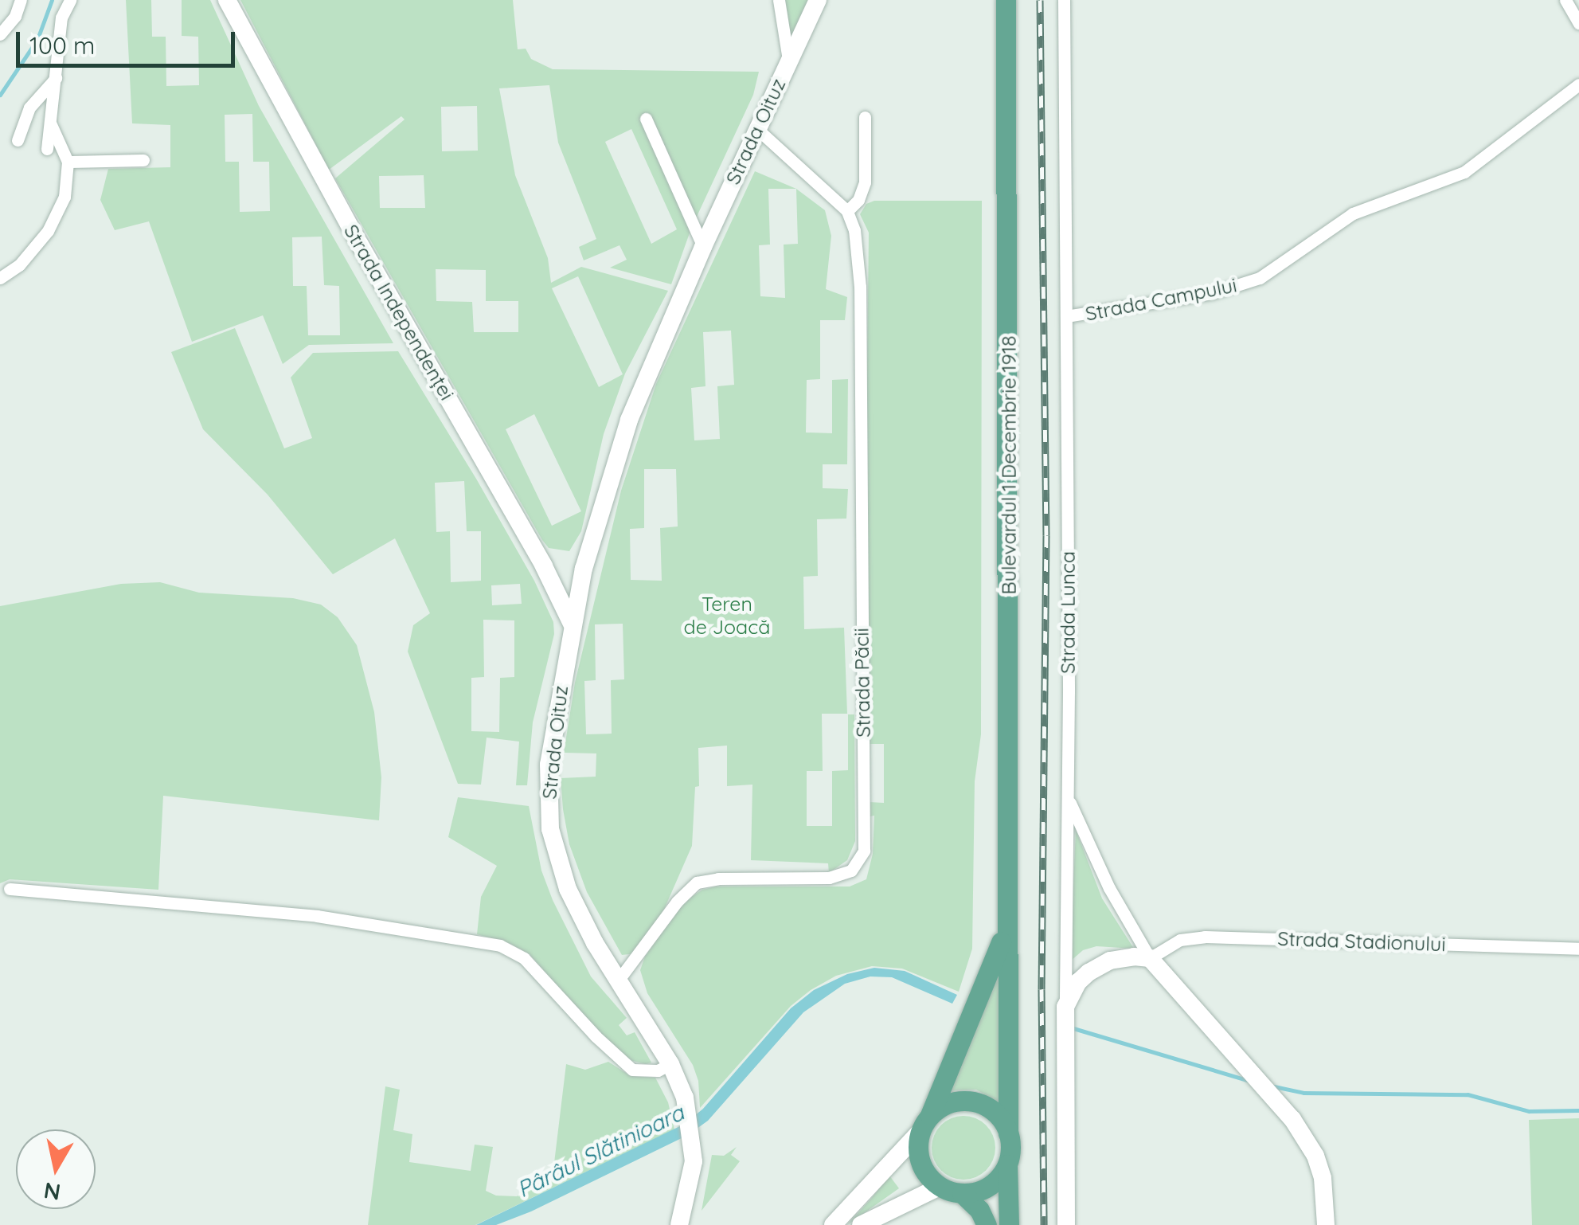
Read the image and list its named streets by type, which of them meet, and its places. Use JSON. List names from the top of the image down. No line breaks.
{"streets":{"main road":["Bulevardul 1 Decembrie 1918"],"street":["Strada Oituz","Strada Campului","Strada Independenței","Strada Lunca","Strada Păcii","Strada Stadionului"]},"crossings":[["Strada Oituz","Strada Independenței"],["Strada Oituz","Strada Păcii"],["Strada Campului","Strada Lunca"]],"water":["Pârâul Slătinioara"],"parks":["Teren de Joacă"],"scale_bar":"100 m","north":"bottom"}
